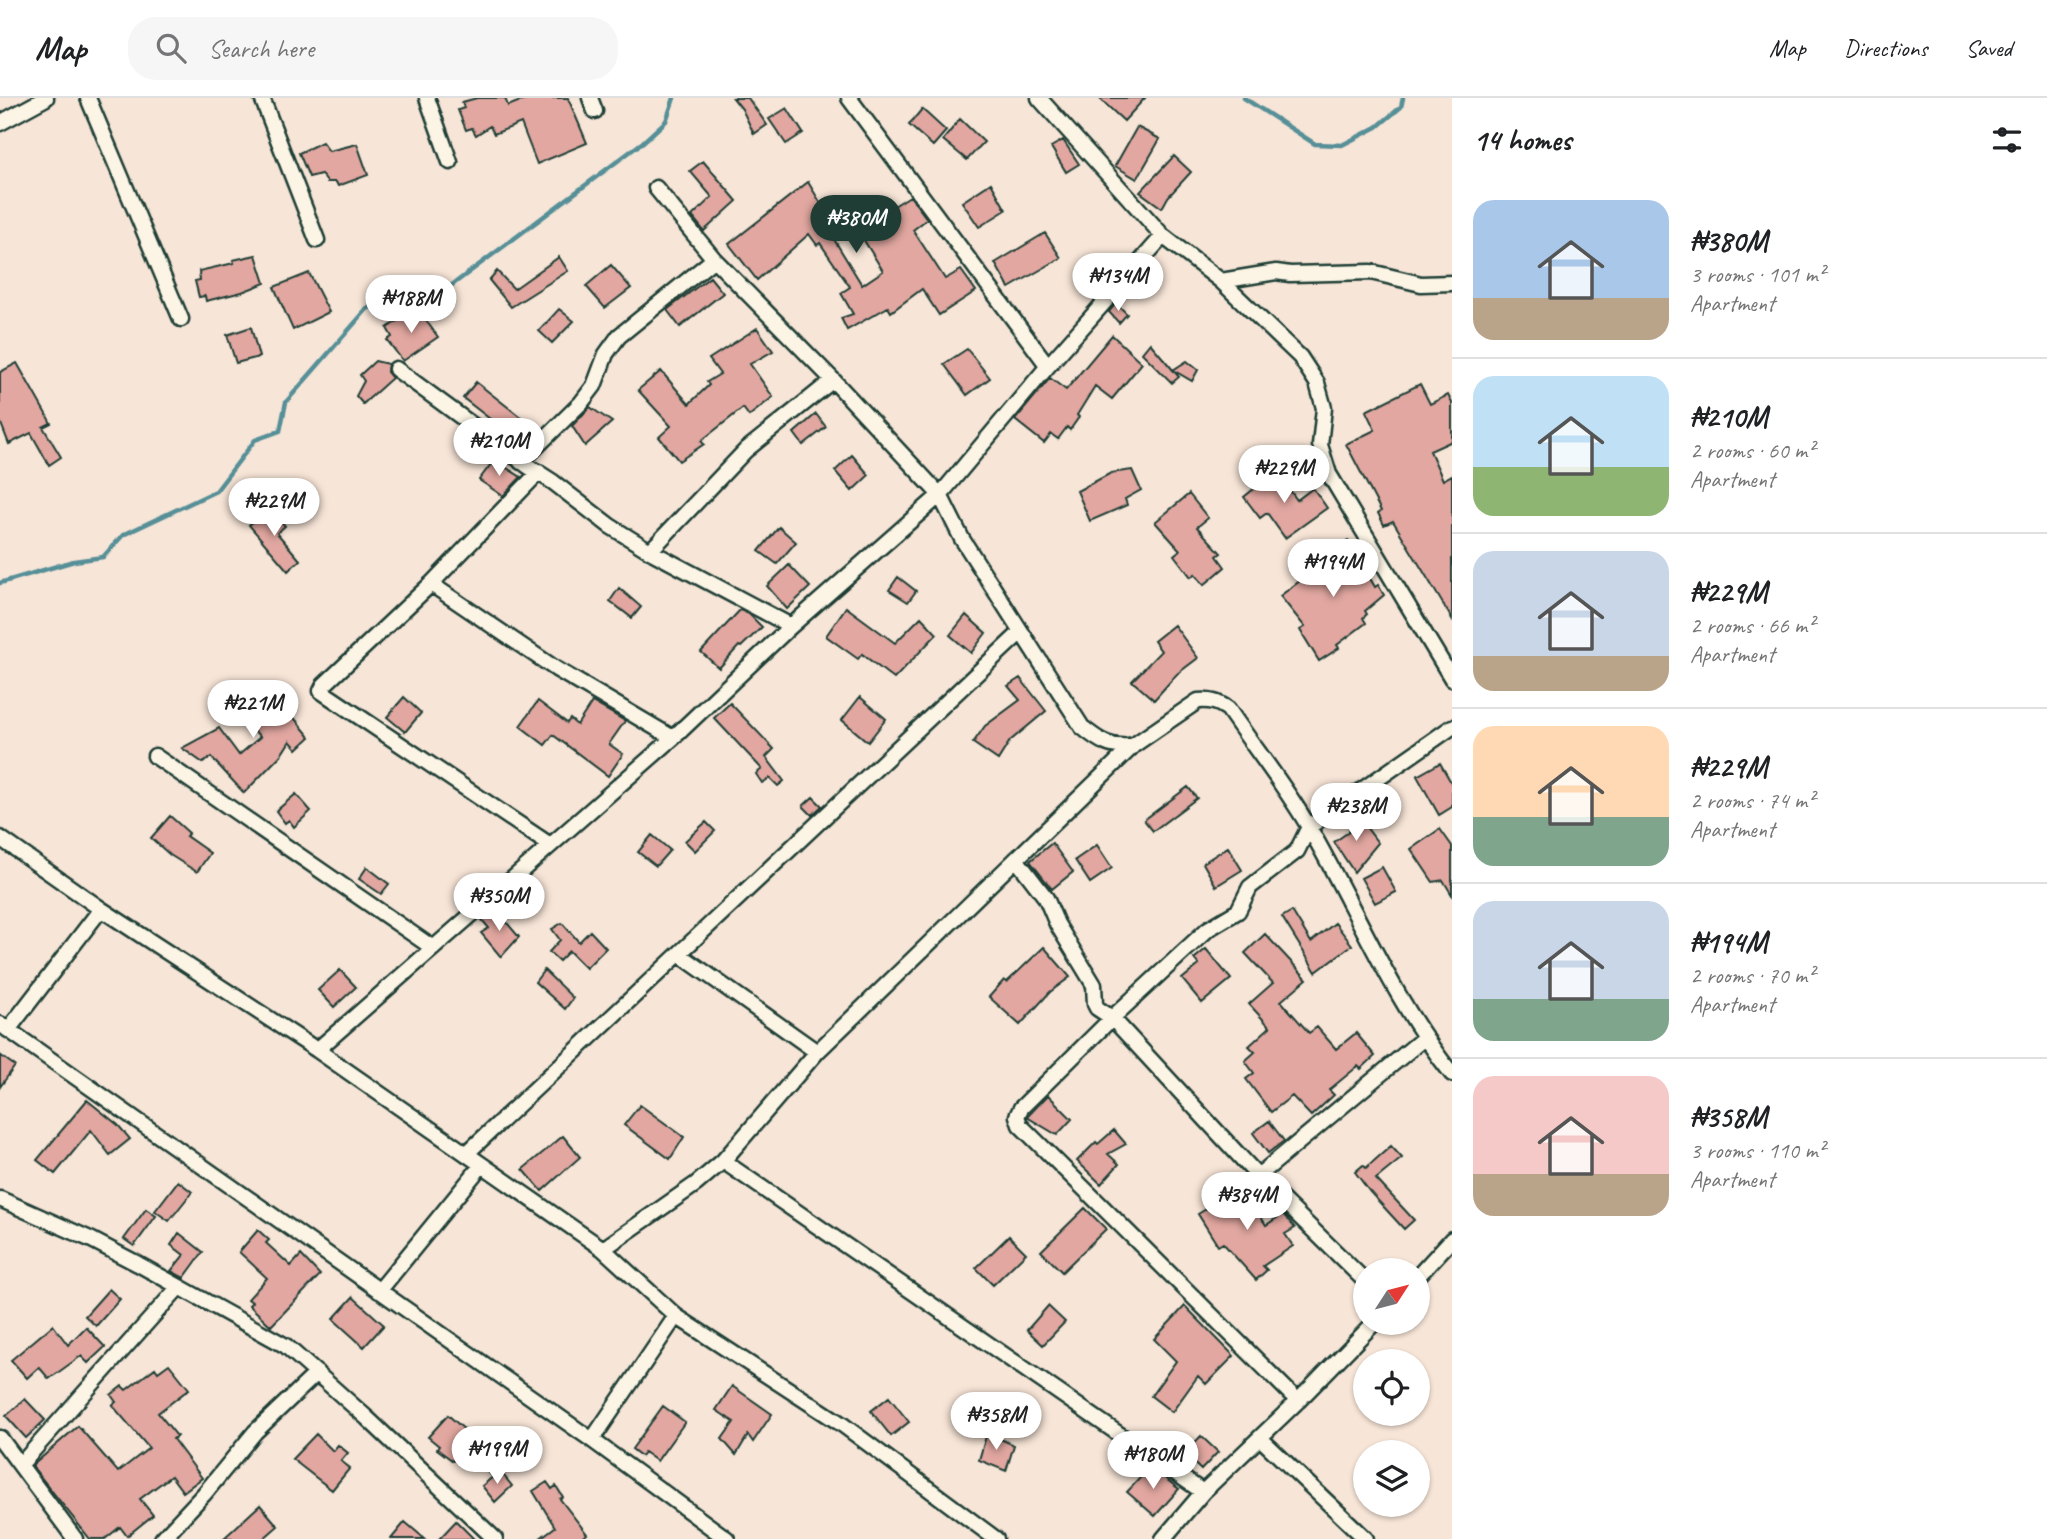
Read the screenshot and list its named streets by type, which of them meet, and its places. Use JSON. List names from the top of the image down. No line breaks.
{"north":"top right","page":{"header":"Map","search":"Search here","nav":["Map","Directions","Saved"],"heading":"14 homes","list":[{"name":"₦380M","note":"3 rooms · 101 m² · Apartment"},{"name":"₦210M","note":"2 rooms · 60 m² · Apartment"},{"name":"₦229M","note":"2 rooms · 66 m² · Apartment"},{"name":"₦229M","note":"2 rooms · 74 m² · Apartment"},{"name":"₦194M","note":"2 rooms · 70 m² · Apartment"},{"name":"₦358M","note":"3 rooms · 110 m² · Apartment"}],"price":["₦380M","₦134M","₦188M","₦210M","₦229M","₦229M","₦194M","₦221M","₦238M","₦350M","₦384M","₦358M","₦199M","₦180M"]}}
